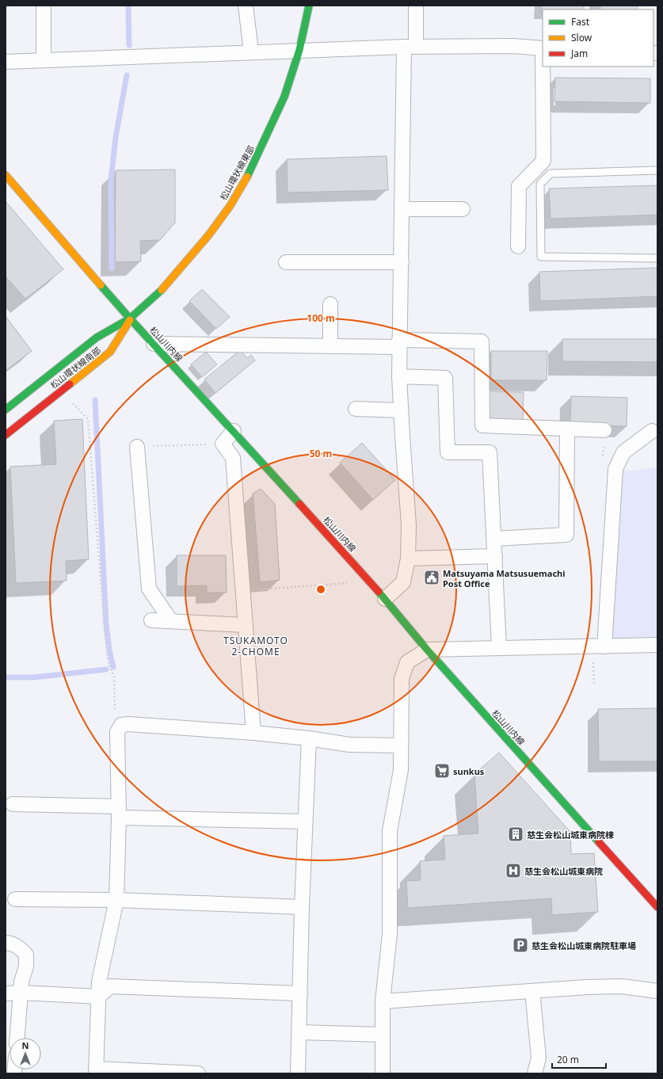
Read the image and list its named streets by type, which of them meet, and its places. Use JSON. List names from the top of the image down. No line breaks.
{"streets":{"main road":["松山環状線東部","松山川内線","松山環状線南部"]},"crossings":[["松山環状線東部","松山川内線"],["松山環状線東部","松山環状線南部"],["松山川内線","松山環状線南部"]],"districts":["TSUKAMOTO 2-CHOME"],"places":{"public building":["Matsuyama Matsusuemachi Post Office"],"supermarket":["sunkus"],"building":["慈生会松山城東病院棟"],"hospital":["慈生会松山城東病院"],"parking":["慈生会松山城東病院駐車場"]},"legend":["Fast","Slow","Jam"],"scale_bar":"20 m","north":"top","rings":["100 m","50 m"]}
